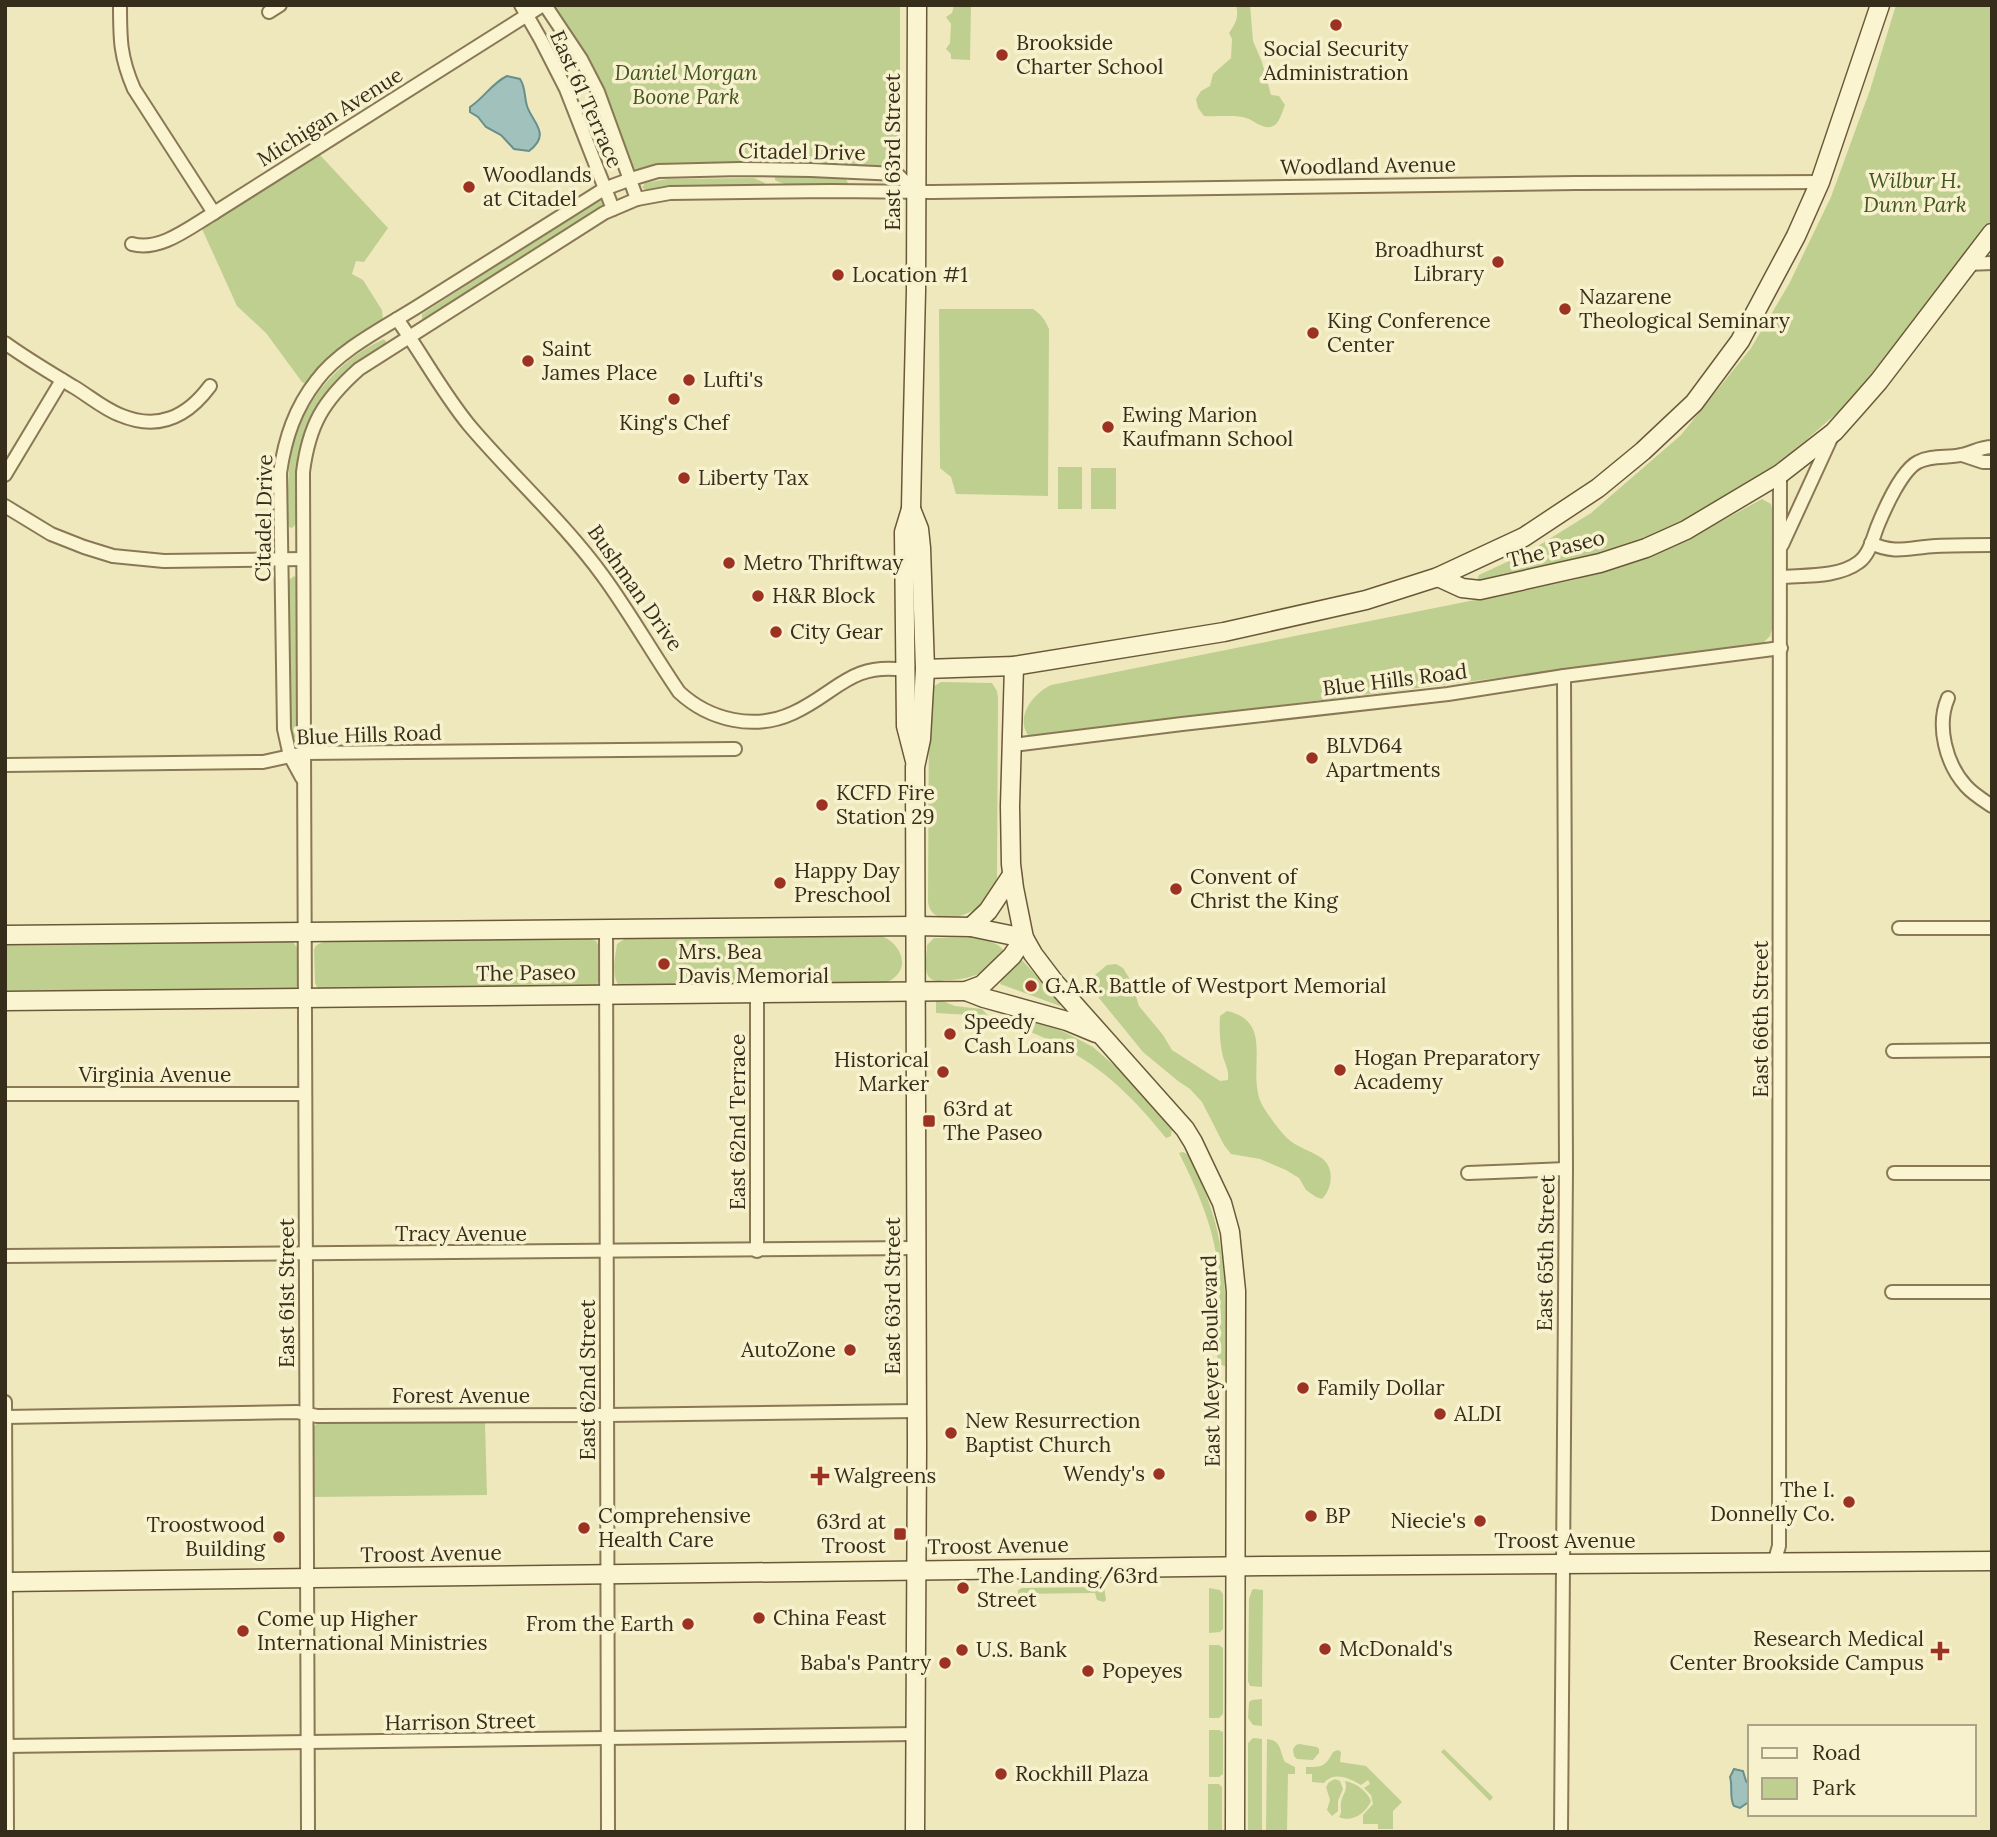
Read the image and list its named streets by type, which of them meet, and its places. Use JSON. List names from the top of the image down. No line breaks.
{"streets":{"main road":["East 63rd Street","The Paseo","East Meyer Boulevard","Troost Avenue"],"street":["East 61 Terrace","Michigan Avenue","Citadel Drive","Woodland Avenue","Bushman Drive","Blue Hills Road","East 66th Street","Virginia Avenue","East 62nd Terrace","Tracy Avenue","East 65th Street","East 61st Street","East 62nd Street","Forest Avenue","Harrison Street"]},"crossings":[["East 61 Terrace","Michigan Avenue"],["East 61 Terrace","Citadel Drive"],["Citadel Drive","East 63rd Street"],["Citadel Drive","Woodland Avenue"],["Citadel Drive","Bushman Drive"],["Citadel Drive","Blue Hills Road"],["Citadel Drive","East 61st Street"],["East 63rd Street","Woodland Avenue"],["East 63rd Street","The Paseo"],["East 63rd Street","Bushman Drive"],["East 63rd Street","Tracy Avenue"],["East 63rd Street","Forest Avenue"],["East 63rd Street","Troost Avenue"],["East 63rd Street","Harrison Street"],["The Paseo","East 66th Street"],["The Paseo","East 62nd Terrace"],["The Paseo","East 61st Street"],["The Paseo","East Meyer Boulevard"],["The Paseo","East 62nd Street"],["Blue Hills Road","East 66th Street"],["Blue Hills Road","East 65th Street"],["Blue Hills Road","East 61st Street"],["Blue Hills Road","East Meyer Boulevard"],["East 66th Street","Troost Avenue"],["Virginia Avenue","East 61st Street"],["East 62nd Terrace","Tracy Avenue"],["Tracy Avenue","East 61st Street"],["Tracy Avenue","East 62nd Street"],["East 65th Street","Troost Avenue"],["East 61st Street","Forest Avenue"],["East 61st Street","Troost Avenue"],["East 61st Street","Harrison Street"],["East Meyer Boulevard","Troost Avenue"],["East 62nd Street","Forest Avenue"],["East 62nd Street","Troost Avenue"],["East 62nd Street","Harrison Street"]],"parks":["Daniel Morgan Boone Park","Wilbur H. Dunn Park"],"places":{"other":["Social Security Administration","Brookside Charter School","Woodlands at Citadel","Broadhurst Library","Location #1","Nazarene Theological Seminary","King Conference Center","Saint James Place","Lufti's","King's Chef","Ewing Marion Kaufmann School","Liberty Tax","Metro Thriftway","H&R Block","City Gear","BLVD64 Apartments","KCFD Fire Station 29","Happy Day Preschool","Convent of Christ the King","Mrs. Bea Davis Memorial","G.A.R. Battle of Westport Memorial","Speedy Cash Loans","Hogan Preparatory Academy","Historical Marker","AutoZone","Family Dollar","ALDI","New Resurrection Baptist Church","Wendy's","The I. Donnelly Co.","BP","Niecie's","Comprehensive Health Care","Troostwood Building","The Landing/63rd Street","China Feast","From the Earth","Come up Higher International Ministries","McDonald's","U.S. Bank","Baba's Pantry","Popeyes","Rockhill Plaza"],"transit":["63rd at The Paseo","63rd at Troost"],"health":["Walgreens","Research Medical Center Brookside Campus"]},"legend":["Road","Park"]}
